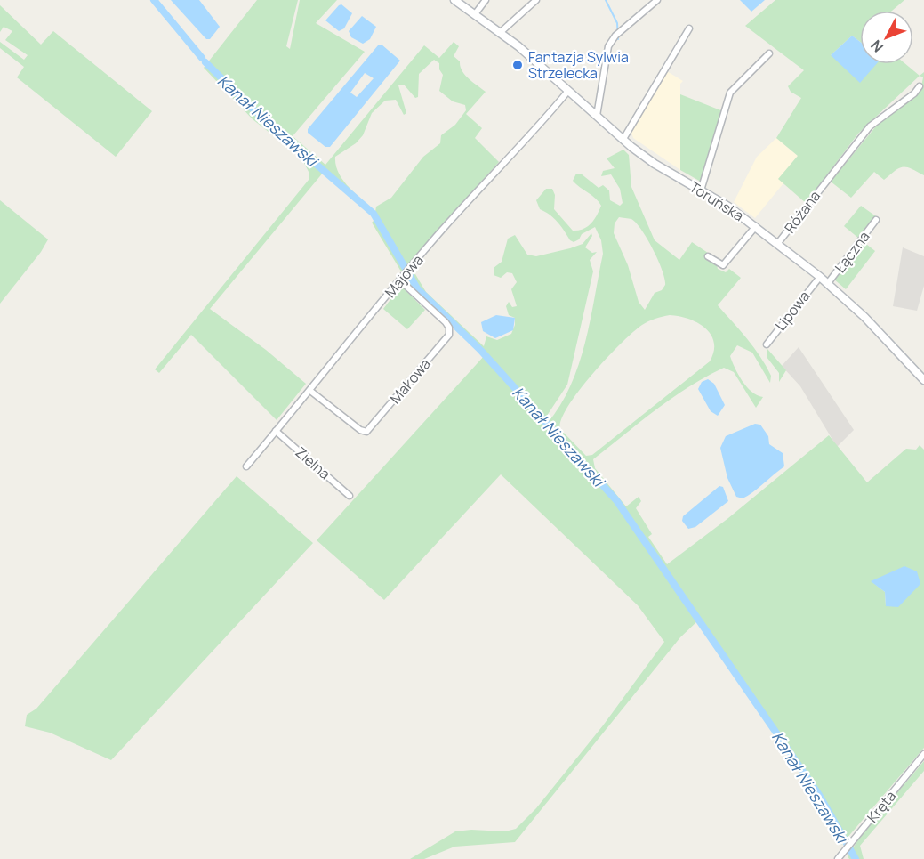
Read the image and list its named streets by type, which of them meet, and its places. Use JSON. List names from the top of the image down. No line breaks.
{"streets":{"main road":["Toruńska"],"street":["Różana","Łączna","Majowa","Lipowa","Makowa","Zielna","Kręta"]},"crossings":[["Toruńska","Różana"],["Toruńska","Łączna"],["Toruńska","Majowa"],["Toruńska","Lipowa"],["Majowa","Makowa"],["Majowa","Zielna"]],"water":["Kanał Nieszawski"],"places":["Fantazja Sylwia Strzelecka"],"north":"bottom left"}
